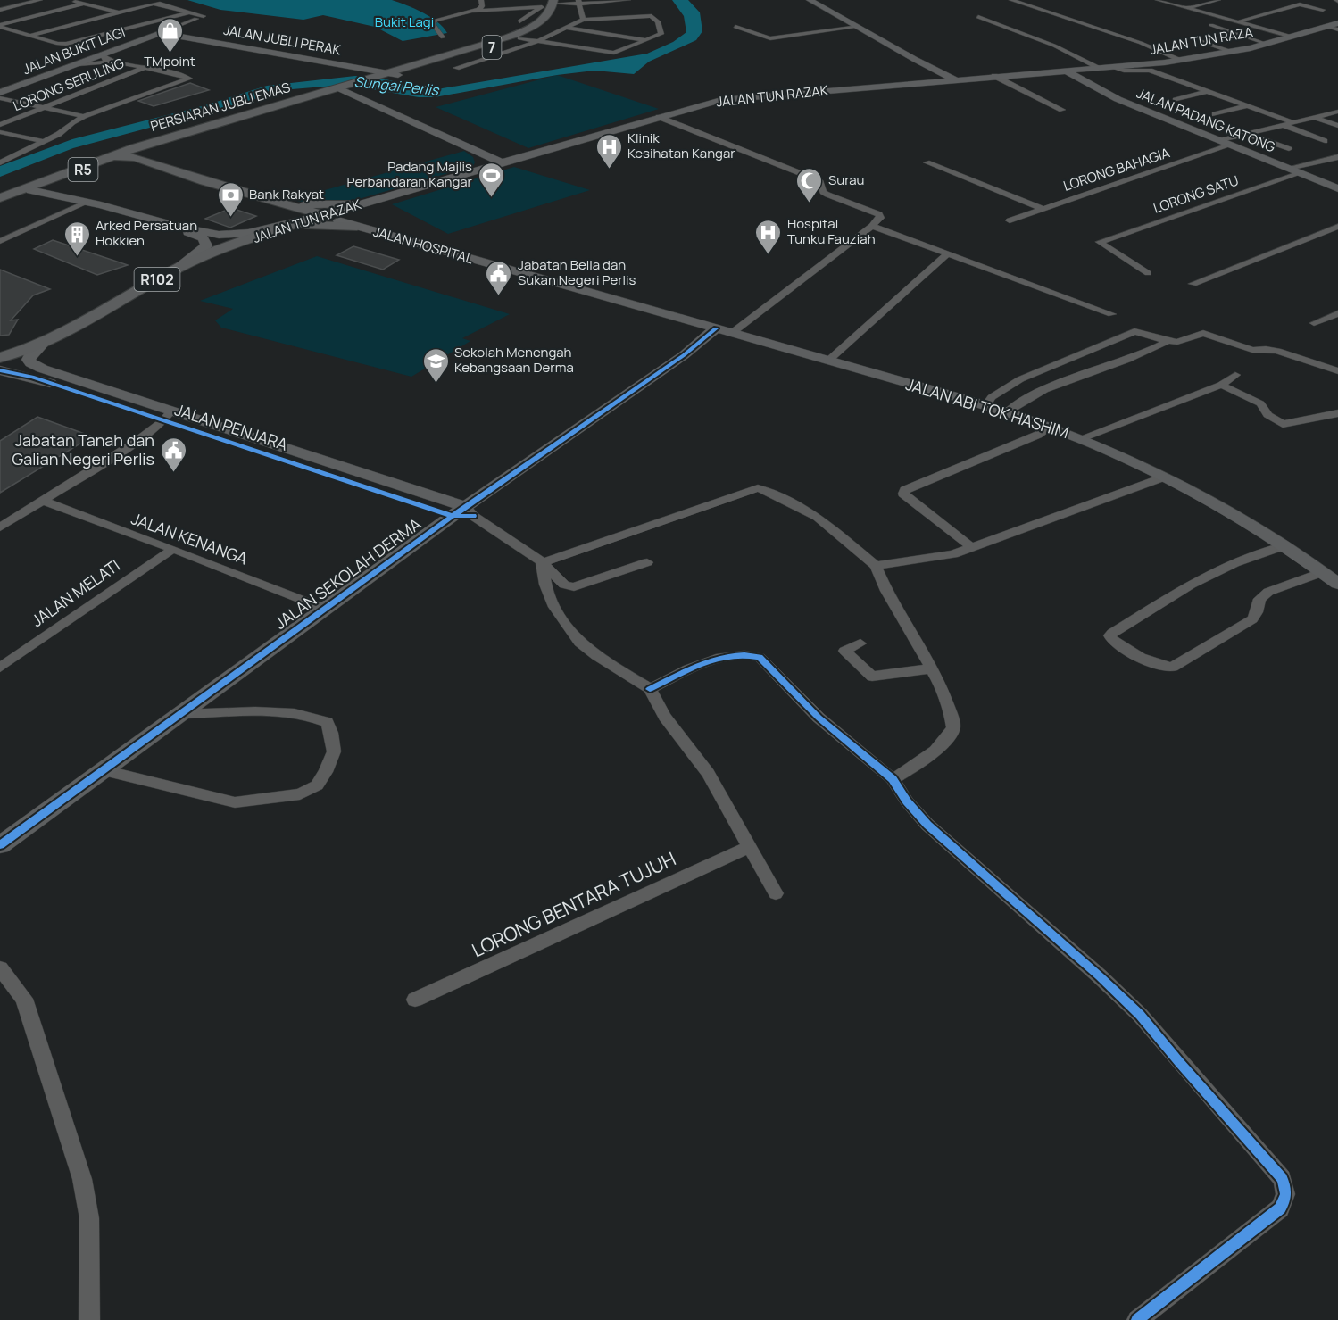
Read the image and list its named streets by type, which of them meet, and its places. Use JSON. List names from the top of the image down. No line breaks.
{"streets":{"main road":["JALAN JUBLI PERAK","JALAN TUN RAZA","7","JALAN BUKIT LAGI","JALAN TUN RAZAK","PERSIARAN JUBLI EMAS","JALAN PADANG KATONG","R5","JALAN HOSPITAL","R102","JALAN ABI TOK HASHIM","JALAN PENJARA","JALAN SEKOLAH DERMA"],"street":["LORONG SERULING","LORONG BAHAGIA","LORONG SATU","JALAN KENANGA","JALAN MELATI","LORONG BENTARA TUJUH"]},"crossings":[["JALAN JUBLI PERAK","7"],["JALAN JUBLI PERAK","JALAN BUKIT LAGI"],["JALAN TUN RAZA","JALAN TUN RAZAK"],["JALAN TUN RAZA","JALAN PADANG KATONG"],["7","PERSIARAN JUBLI EMAS"],["JALAN TUN RAZAK","JALAN PADANG KATONG"],["JALAN TUN RAZAK","JALAN HOSPITAL"],["PERSIARAN JUBLI EMAS","R5"],["PERSIARAN JUBLI EMAS","JALAN HOSPITAL"],["JALAN PADANG KATONG","LORONG BAHAGIA"],["JALAN PADANG KATONG","LORONG SATU"],["R5","JALAN HOSPITAL"],["JALAN HOSPITAL","JALAN ABI TOK HASHIM"],["JALAN HOSPITAL","JALAN SEKOLAH DERMA"],["JALAN PENJARA","JALAN SEKOLAH DERMA"],["JALAN KENANGA","JALAN SEKOLAH DERMA"],["JALAN KENANGA","JALAN MELATI"]],"water":["Sungai Perlis"],"parks":["Bukit Lagi"],"places":{"shop":["TMpoint"],"hospital":["Klinik Kesihatan Kangar","Hospital Tunku Fauziah"],"sports":["Padang Majlis Perbandaran Kangar"],"mosque":["Surau"],"bank":["Bank Rakyat"],"building":["Arked Persatuan Hokkien"],"public building":["Jabatan Belia dan Sukan Negeri Perlis","Jabatan Tanah dan Galian Negeri Perlis"],"school or university":["Sekolah Menengah Kebangsaan Derma"]}}
